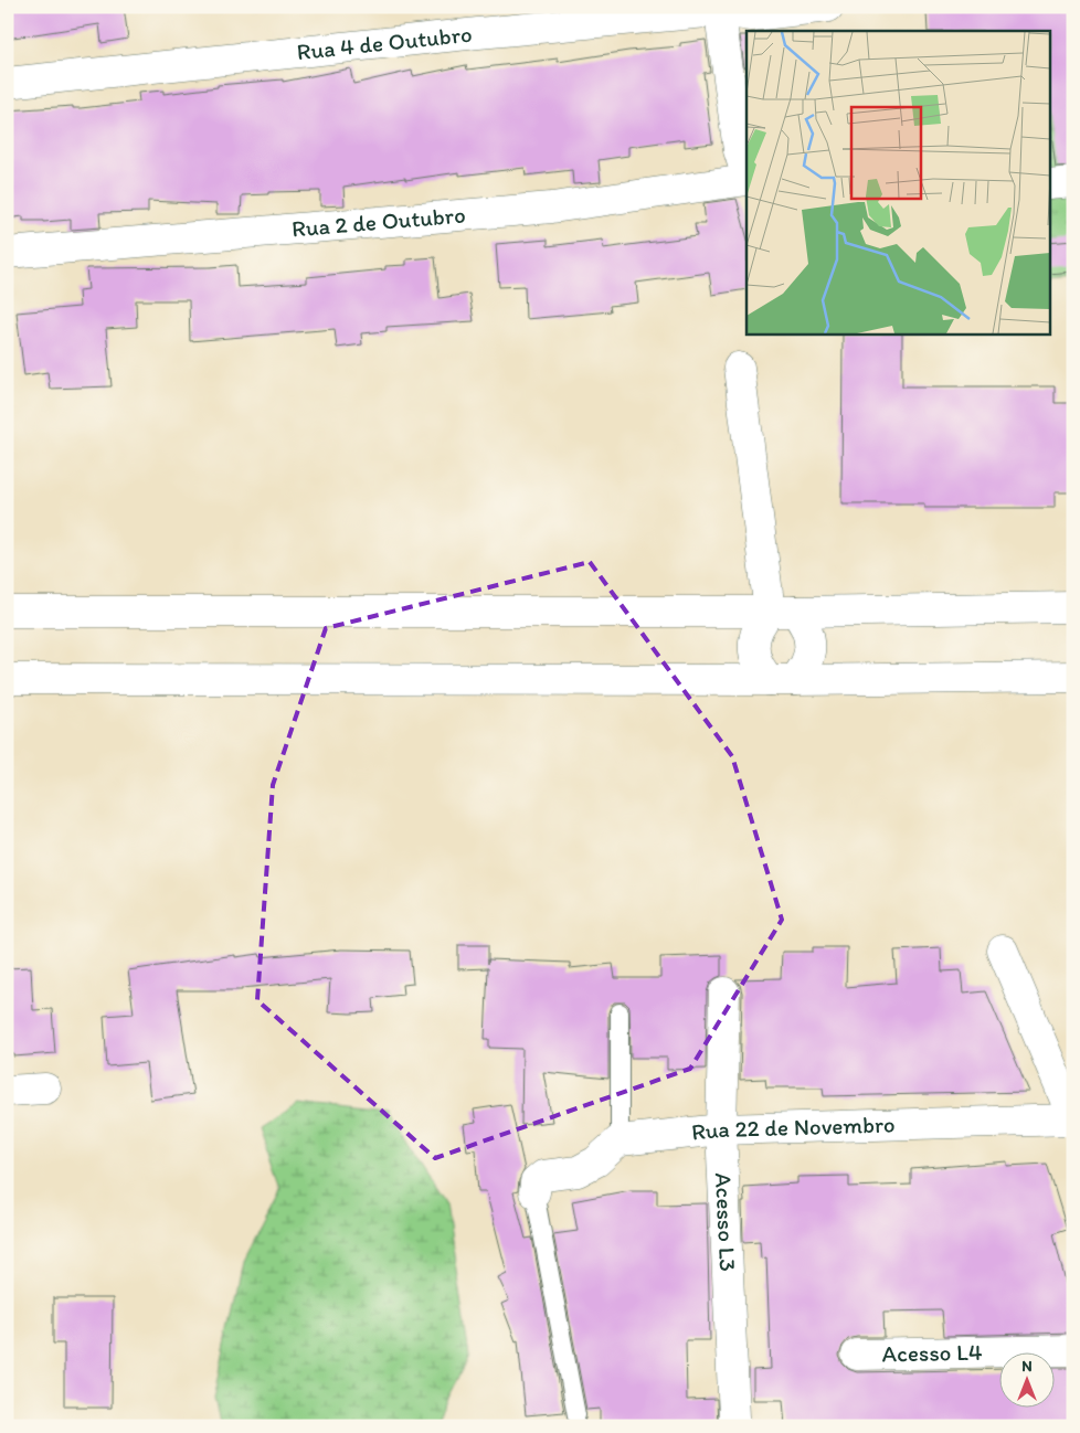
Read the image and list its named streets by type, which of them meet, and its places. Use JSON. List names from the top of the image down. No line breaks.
{"streets":{"street":["Rua 4 de Outubro","Rua 2 de Outubro","Rua 22 de Novembro","Acesso L3","Acesso L4"]},"crossings":[["Rua 22 de Novembro","Acesso L3"]],"north":"top"}
